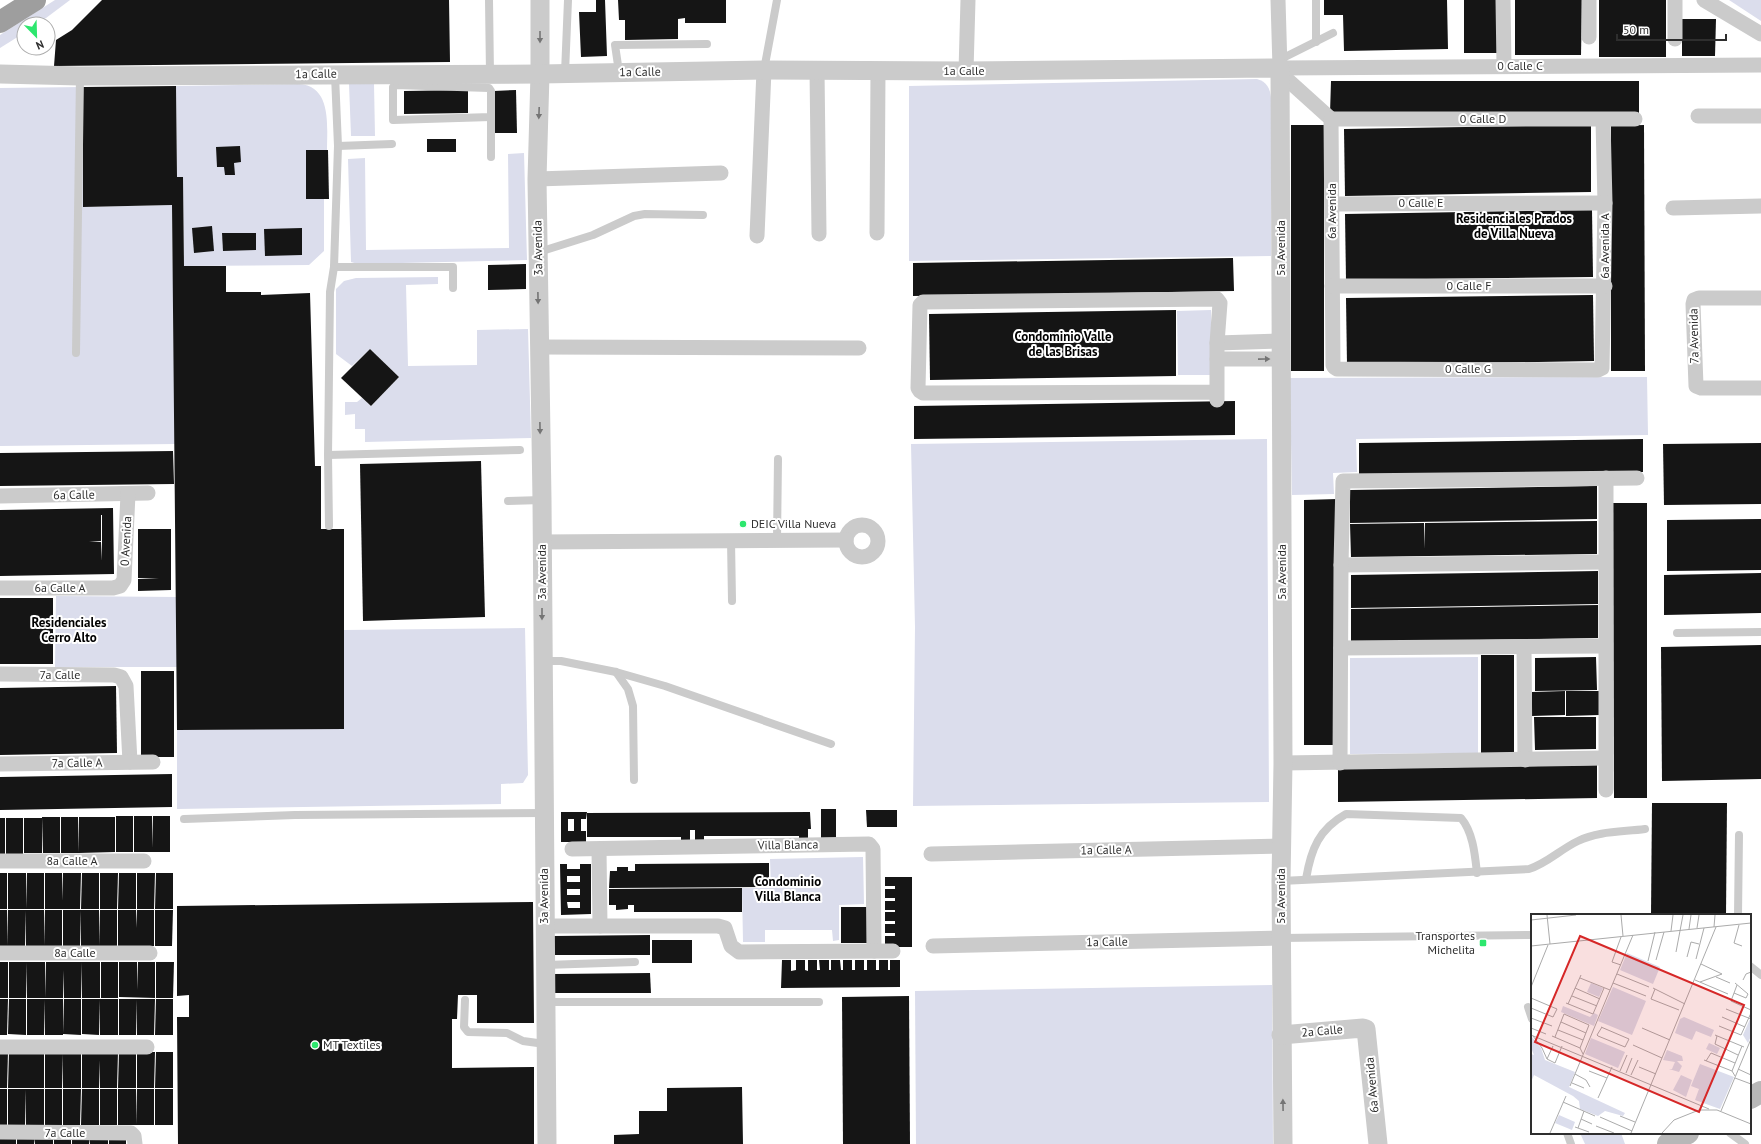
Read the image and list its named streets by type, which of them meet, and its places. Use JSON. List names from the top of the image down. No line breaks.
{"streets":{"street":["0 Calle C","1a Calle","0 Calle D","0 Calle E","6a Avenida","6a Avenida A","3a Avenida","5a Avenida","0 Calle F","7a Avenida","0 Calle G","6a Calle","0 Avenida","6a Calle A","7a Calle","7a Calle A","Villa Blanca","1a Calle A","8a Calle A","8a Calle","2a Calle"]},"crossings":[["0 Calle C","1a Calle"],["0 Calle C","5a Avenida"],["1a Calle","3a Avenida"],["1a Calle","5a Avenida"],["0 Calle D","6a Avenida"],["0 Calle D","6a Avenida A"],["0 Calle E","6a Avenida"],["0 Calle E","6a Avenida A"],["6a Avenida","0 Calle F"],["6a Avenida","0 Calle G"],["6a Avenida","2a Calle"],["6a Avenida A","0 Calle F"],["6a Avenida A","0 Calle G"],["5a Avenida","1a Calle A"],["5a Avenida","2a Calle"],["6a Calle","0 Avenida"],["0 Avenida","6a Calle A"],["7a Calle","7a Calle A"]],"one_way":["3a Avenida"],"districts":["Residenciales Prados de Villa Nueva","Condominio Valle de las Brisas","Residenciales Cerro Alto","Condominio Villa Blanca"],"places":{"other":["DEIC Villa Nueva","MT Textiles"],"transit":["Transportes Michelita"]},"scale_bar":"50 m","north":"bottom right"}
